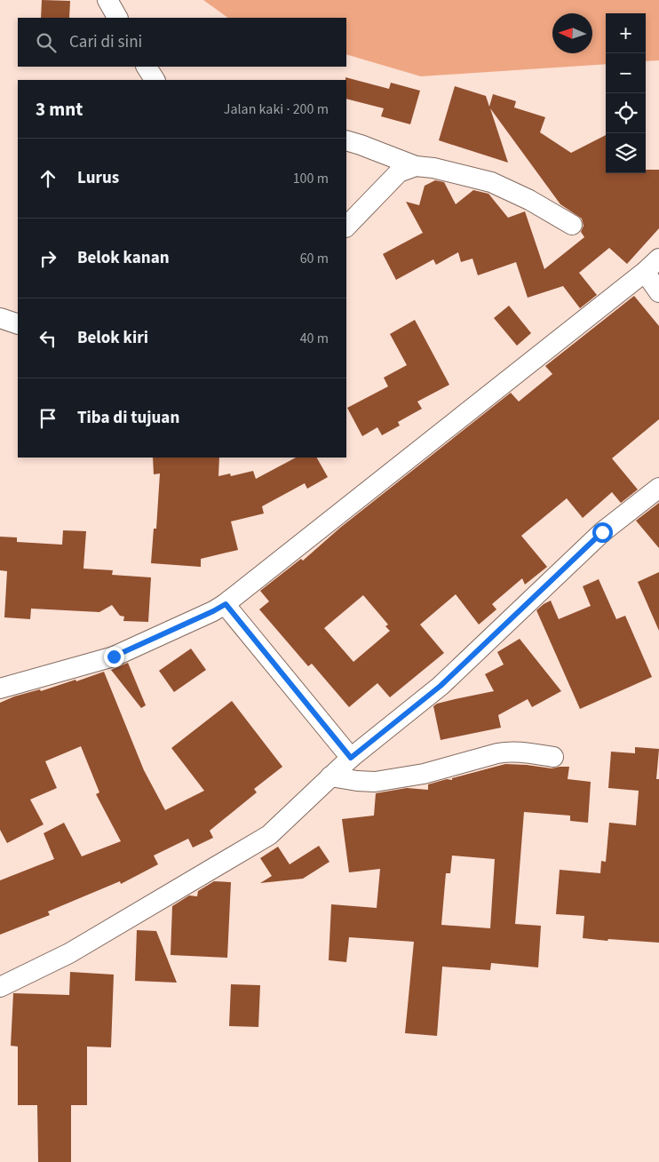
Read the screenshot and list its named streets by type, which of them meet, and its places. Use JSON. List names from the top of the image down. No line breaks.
{"north":"left","page":{"map_buttons":["+","−"],"search":"Cari di sini","heading":["3 mnt","Jalan kaki · 200 m"],"list":[["Lurus","100 m"],["Belok kanan","60 m"],["Belok kiri","40 m"],"Tiba di tujuan"]}}
